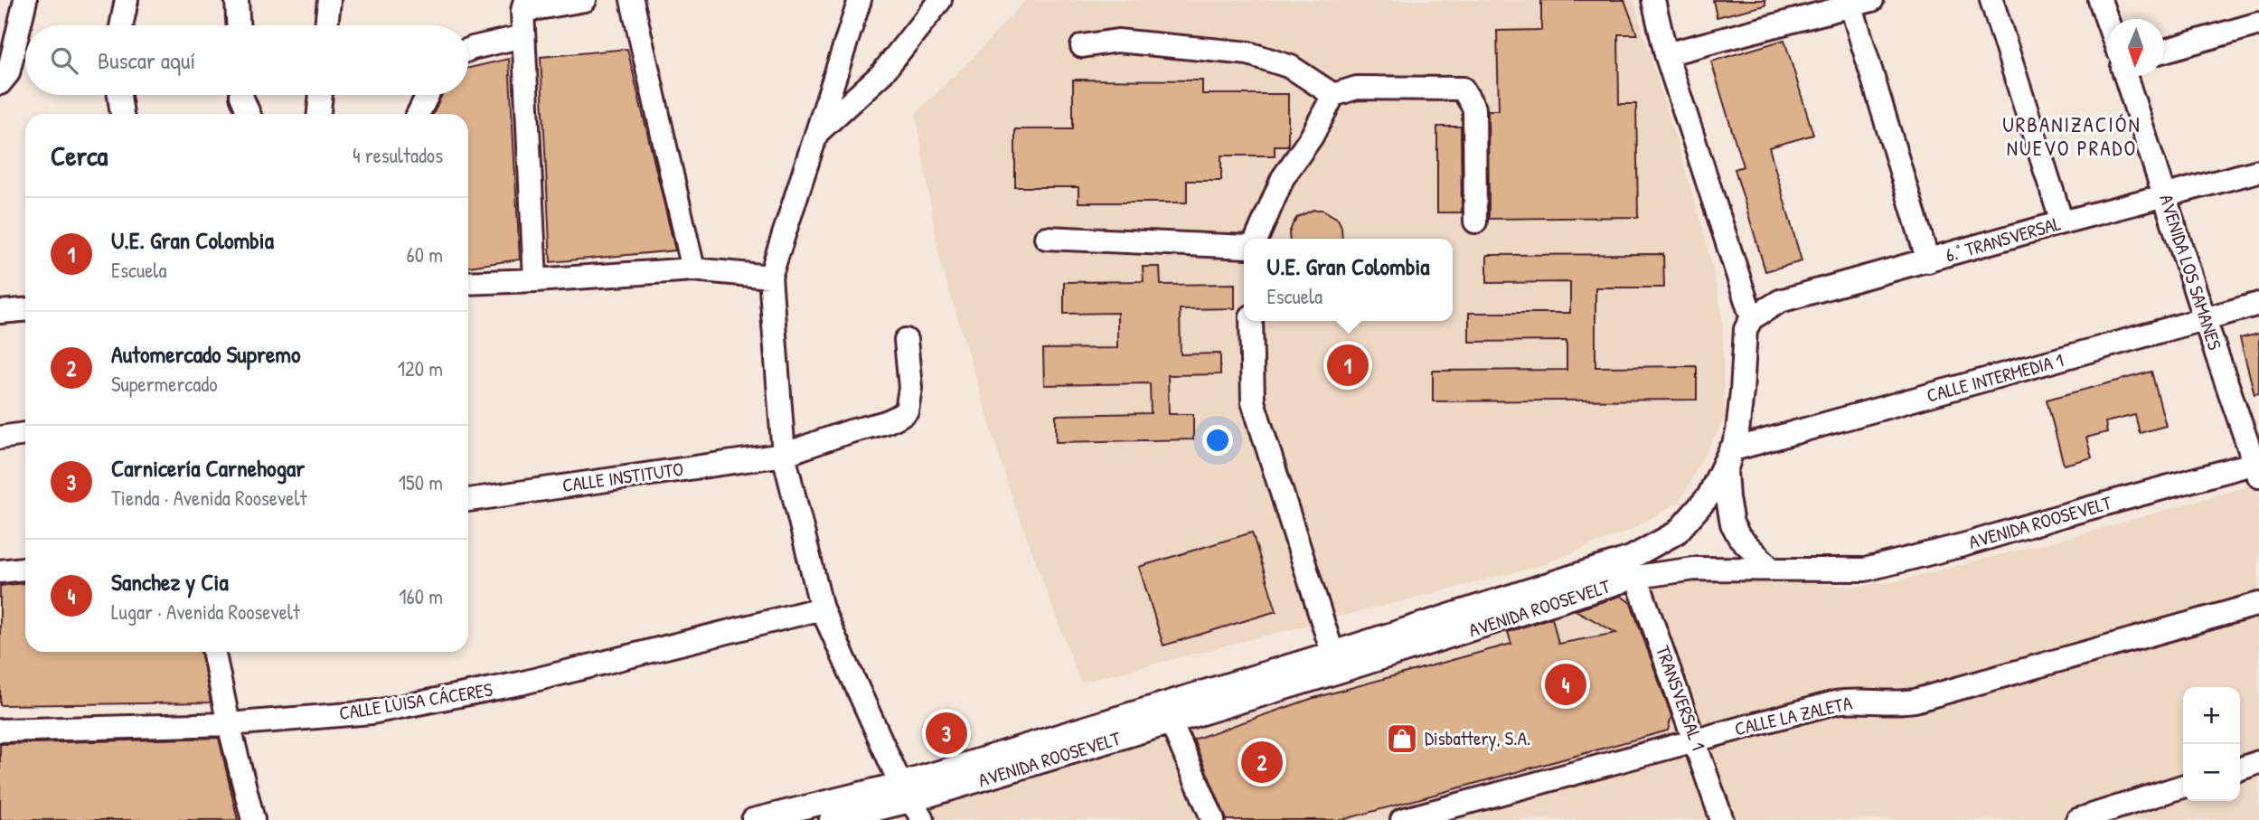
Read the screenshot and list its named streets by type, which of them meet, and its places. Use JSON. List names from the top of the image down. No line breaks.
{"streets":{"street":["6.° TRANSVERSAL","AVENIDA LOS SAMANES","CALLE INTERMEDIA 1","CALLE INSTITUTO","AVENIDA ROOSEVELT","TRANSVERSAL 1","CALLE LUISA CÁCERES","CALLE LA ZALETA"]},"crossings":[["6.° TRANSVERSAL","AVENIDA LOS SAMANES"],["AVENIDA LOS SAMANES","CALLE INTERMEDIA 1"],["AVENIDA LOS SAMANES","AVENIDA ROOSEVELT"],["CALLE INTERMEDIA 1","AVENIDA ROOSEVELT"],["AVENIDA ROOSEVELT","TRANSVERSAL 1"],["TRANSVERSAL 1","CALLE LA ZALETA"]],"districts":["URBANIZACIÓN NUEVO PRADO"],"places":{"shop":["Disbattery, S.A."]},"north":"bottom","page":{"search":"Buscar aquí","heading":["Cerca","4 resultados"],"list":[{"mark":"1","name":"U.E. Gran Colombia","note":"Escuela","value":"60 m"},{"mark":"2","name":"Automercado Supremo","note":"Supermercado","value":"120 m"},{"mark":"3","name":"Carnicería Carnehogar","note":"Tienda · Avenida Roosevelt","value":"150 m"},{"mark":"4","name":"Sanchez y Cia","note":"Lugar · Avenida Roosevelt","value":"160 m"}],"popup":["U.E. Gran Colombia","Escuela"],"pins":["1","4","3","2"],"map_buttons":["+","−"]}}
